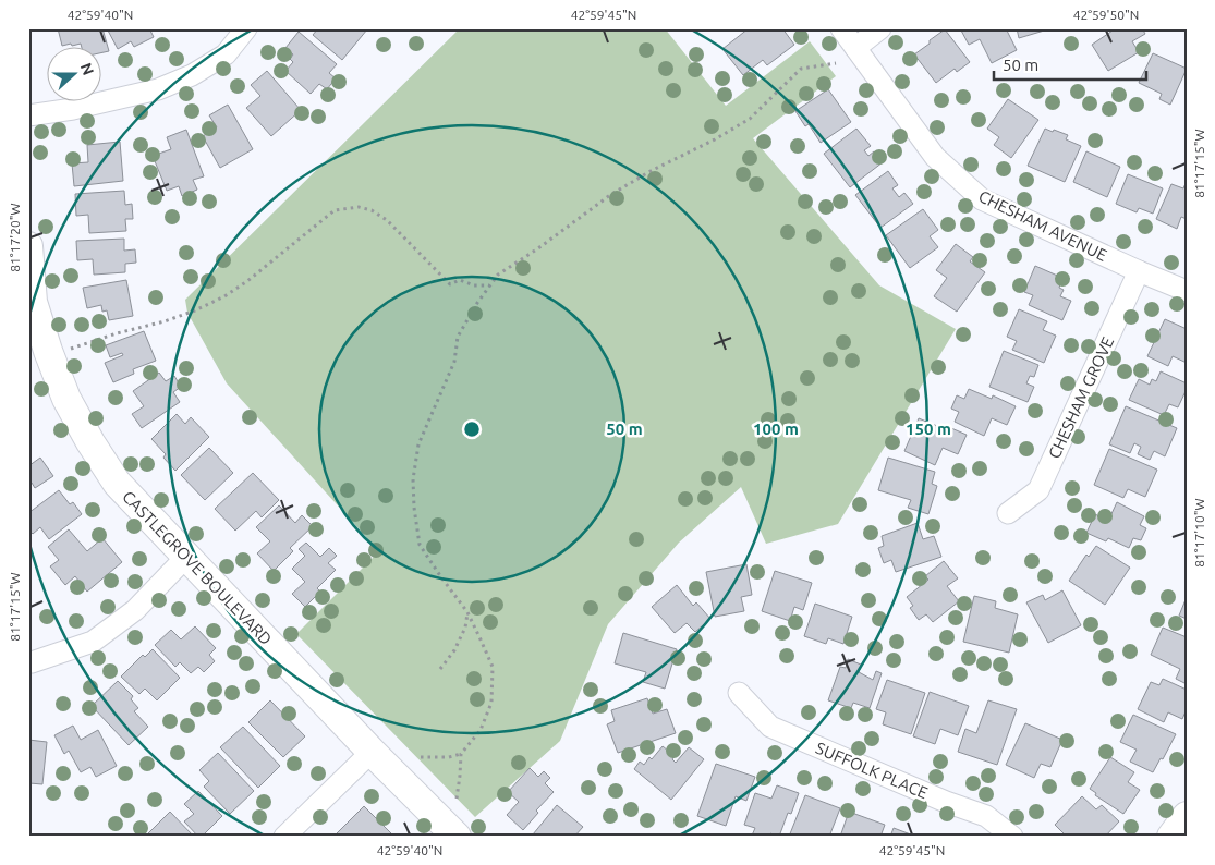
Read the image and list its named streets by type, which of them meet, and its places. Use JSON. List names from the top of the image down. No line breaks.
{"streets":{"street":["CHESHAM AVENUE","CHESHAM GROVE","CASTLEGROVE BOULEVARD","SUFFOLK PLACE"]},"crossings":[["CHESHAM AVENUE","CHESHAM GROVE"]],"scale_bar":"50 m","north":"right","coordinates":["42°59'40\"N","42°59'45\"N","42°59'50\"N","81°17'15\"W","81°17'20\"W","81°17'10\"W"],"rings":["50 m","100 m","150 m"]}
